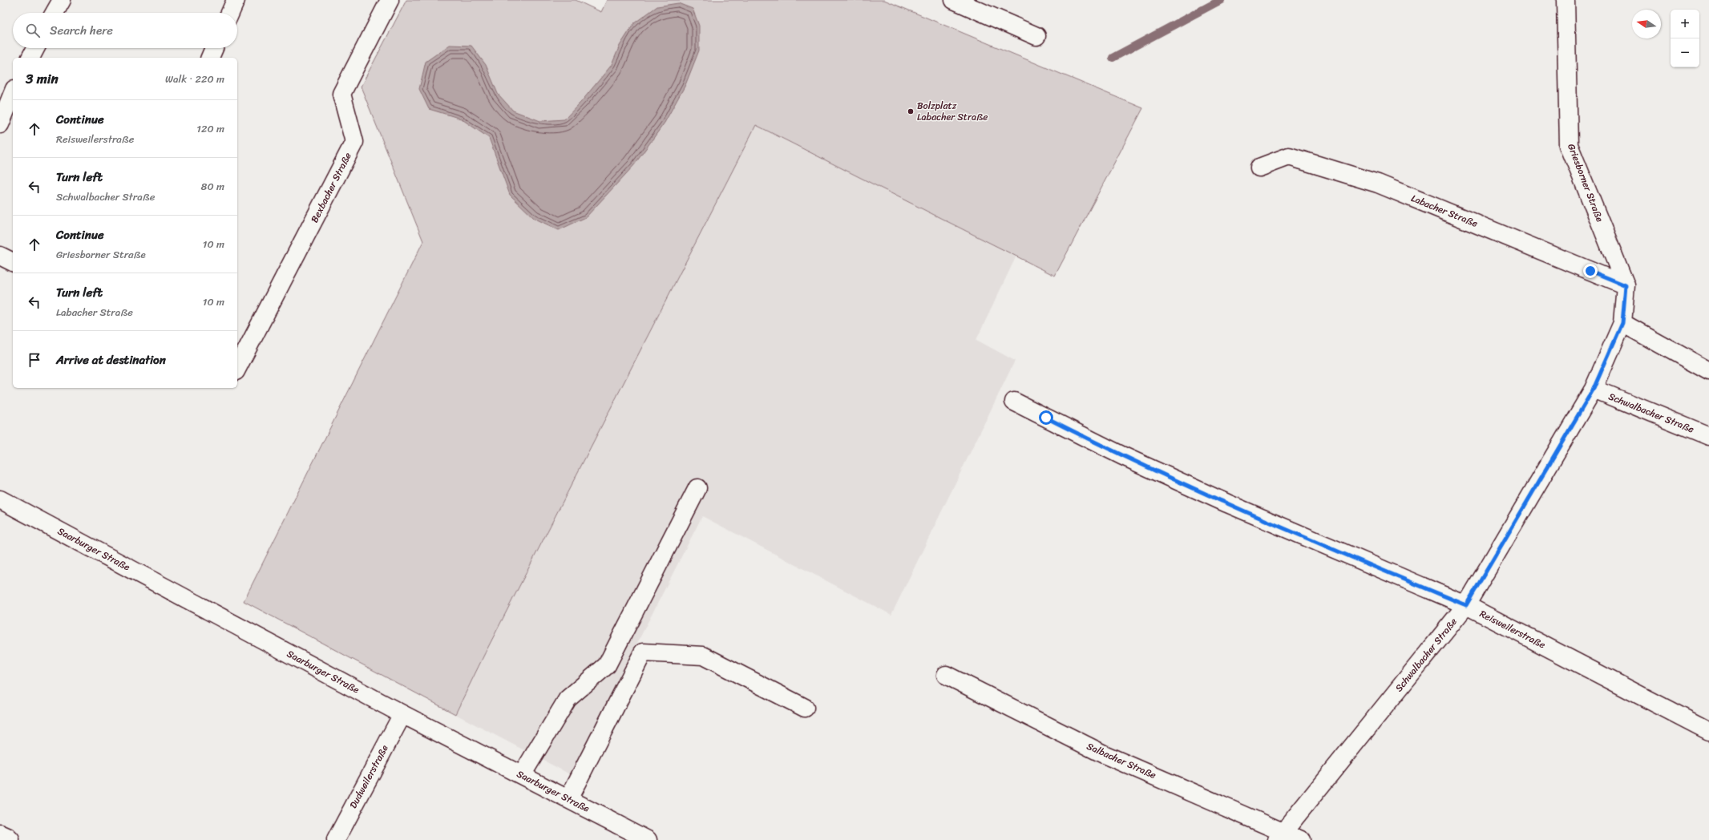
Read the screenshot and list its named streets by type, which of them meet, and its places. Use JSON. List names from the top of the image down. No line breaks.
{"streets":{"street":["Griesborner Straße","Bexbacher Straße","Labacher Straße","Schwalbacher Straße","Saarburger Straße","Reisweilerstraße","Salbacher Straße","Dudweilerstraße"]},"crossings":[["Griesborner Straße","Labacher Straße"],["Griesborner Straße","Schwalbacher Straße"],["Schwalbacher Straße","Reisweilerstraße"],["Schwalbacher Straße","Salbacher Straße"],["Saarburger Straße","Dudweilerstraße"]],"places":["Bolzplatz Labacher Straße"],"north":"left","page":{"map_buttons":["+","−"],"search":"Search here","heading":["3 min","Walk · 220 m"],"list":[["Continue","Reisweilerstraße","120 m"],["Turn left","Schwalbacher Straße","80 m"],["Continue","Griesborner Straße","10 m"],["Turn left","Labacher Straße","10 m"],"Arrive at destination"]}}
